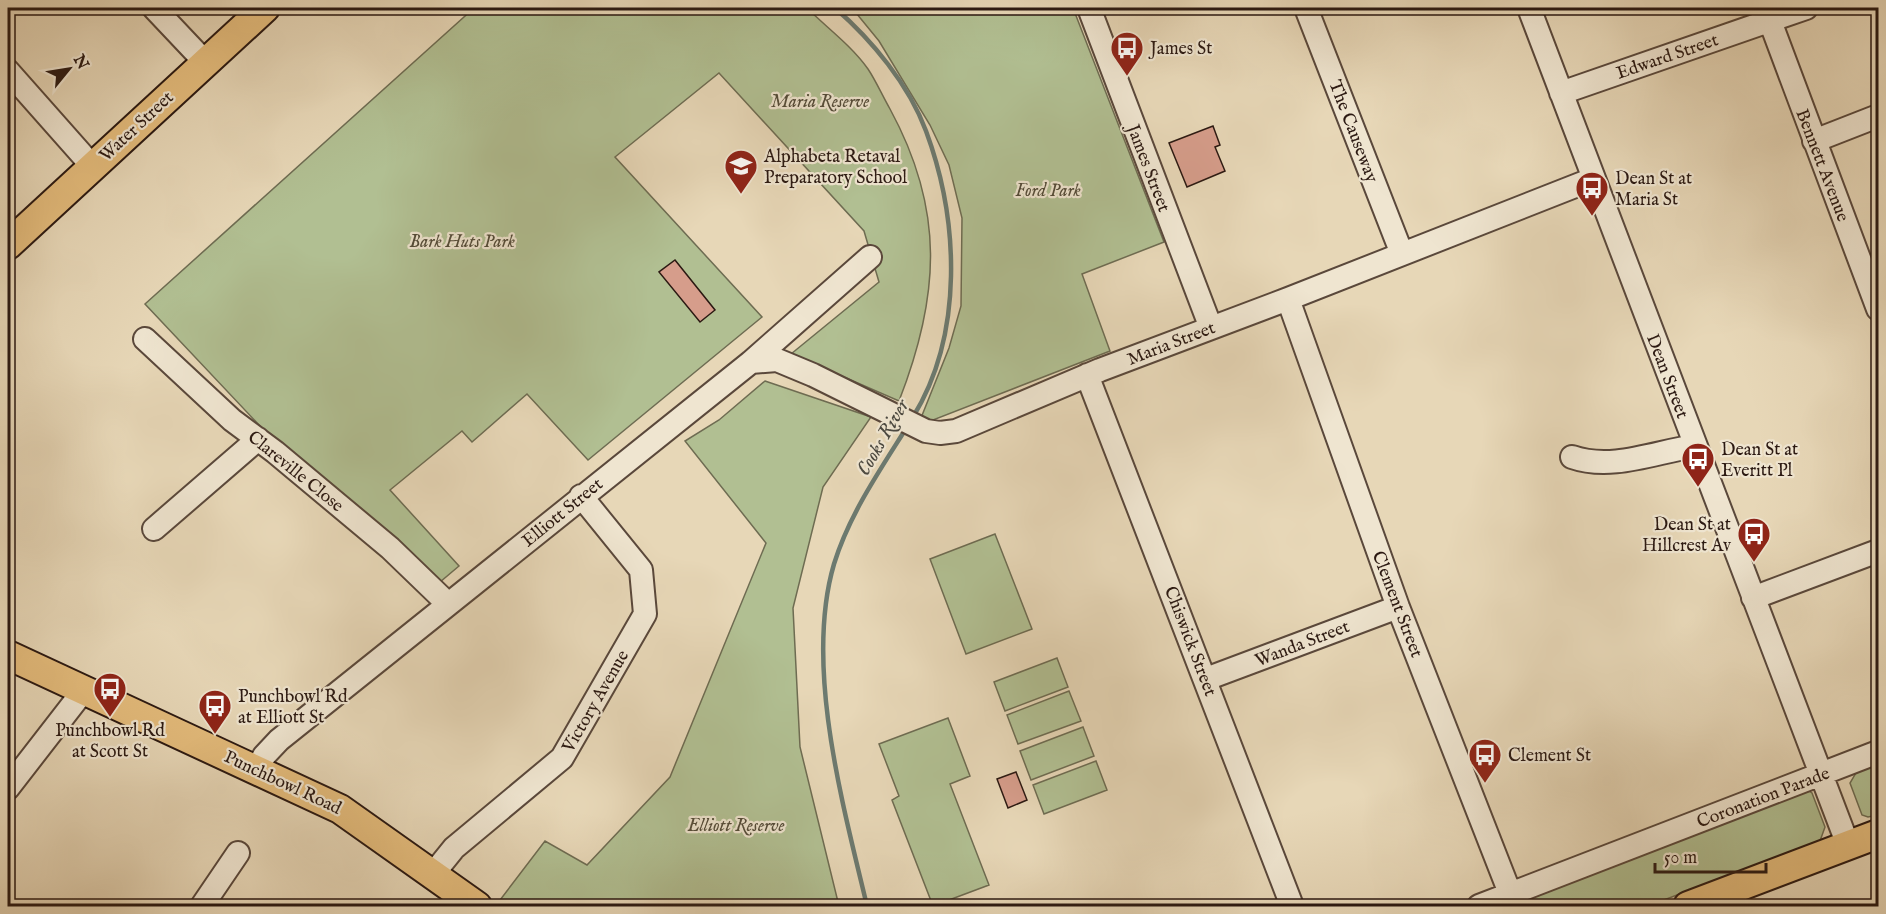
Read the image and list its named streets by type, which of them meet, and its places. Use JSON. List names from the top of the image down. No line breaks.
{"streets":{"main road":["Water Street","Punchbowl Road"],"street":["Edward Street","The Causeway","Bennett Avenue","James Street","Maria Street","Dean Street","Clareville Close","Elliott Street","Clement Street","Chiswick Street","Wanda Street","Victory Avenue","Coronation Parade"]},"crossings":[["Edward Street","Bennett Avenue"],["Edward Street","Dean Street"],["The Causeway","Maria Street"],["James Street","Maria Street"],["Maria Street","Dean Street"],["Maria Street","Elliott Street"],["Maria Street","Clement Street"],["Maria Street","Chiswick Street"],["Dean Street","Coronation Parade"],["Clareville Close","Elliott Street"],["Elliott Street","Victory Avenue"],["Elliott Street","Punchbowl Road"],["Clement Street","Wanda Street"],["Clement Street","Coronation Parade"],["Chiswick Street","Wanda Street"],["Victory Avenue","Punchbowl Road"]],"water":["Cooks River"],"parks":["Maria Reserve","Ford Park","Bark Huts Park","Elliott Reserve"],"places":{"bus stop":["James St","Dean St at Maria St","Dean St at Everitt Pl","Dean St at Hillcrest Av","Punchbowl Rd at Scott St","Punchbowl Rd at Elliott St","Clement St"],"school or university":["Alphabeta Retaval Preparatory School"]},"scale_bar":"50 m","north":"top right"}
